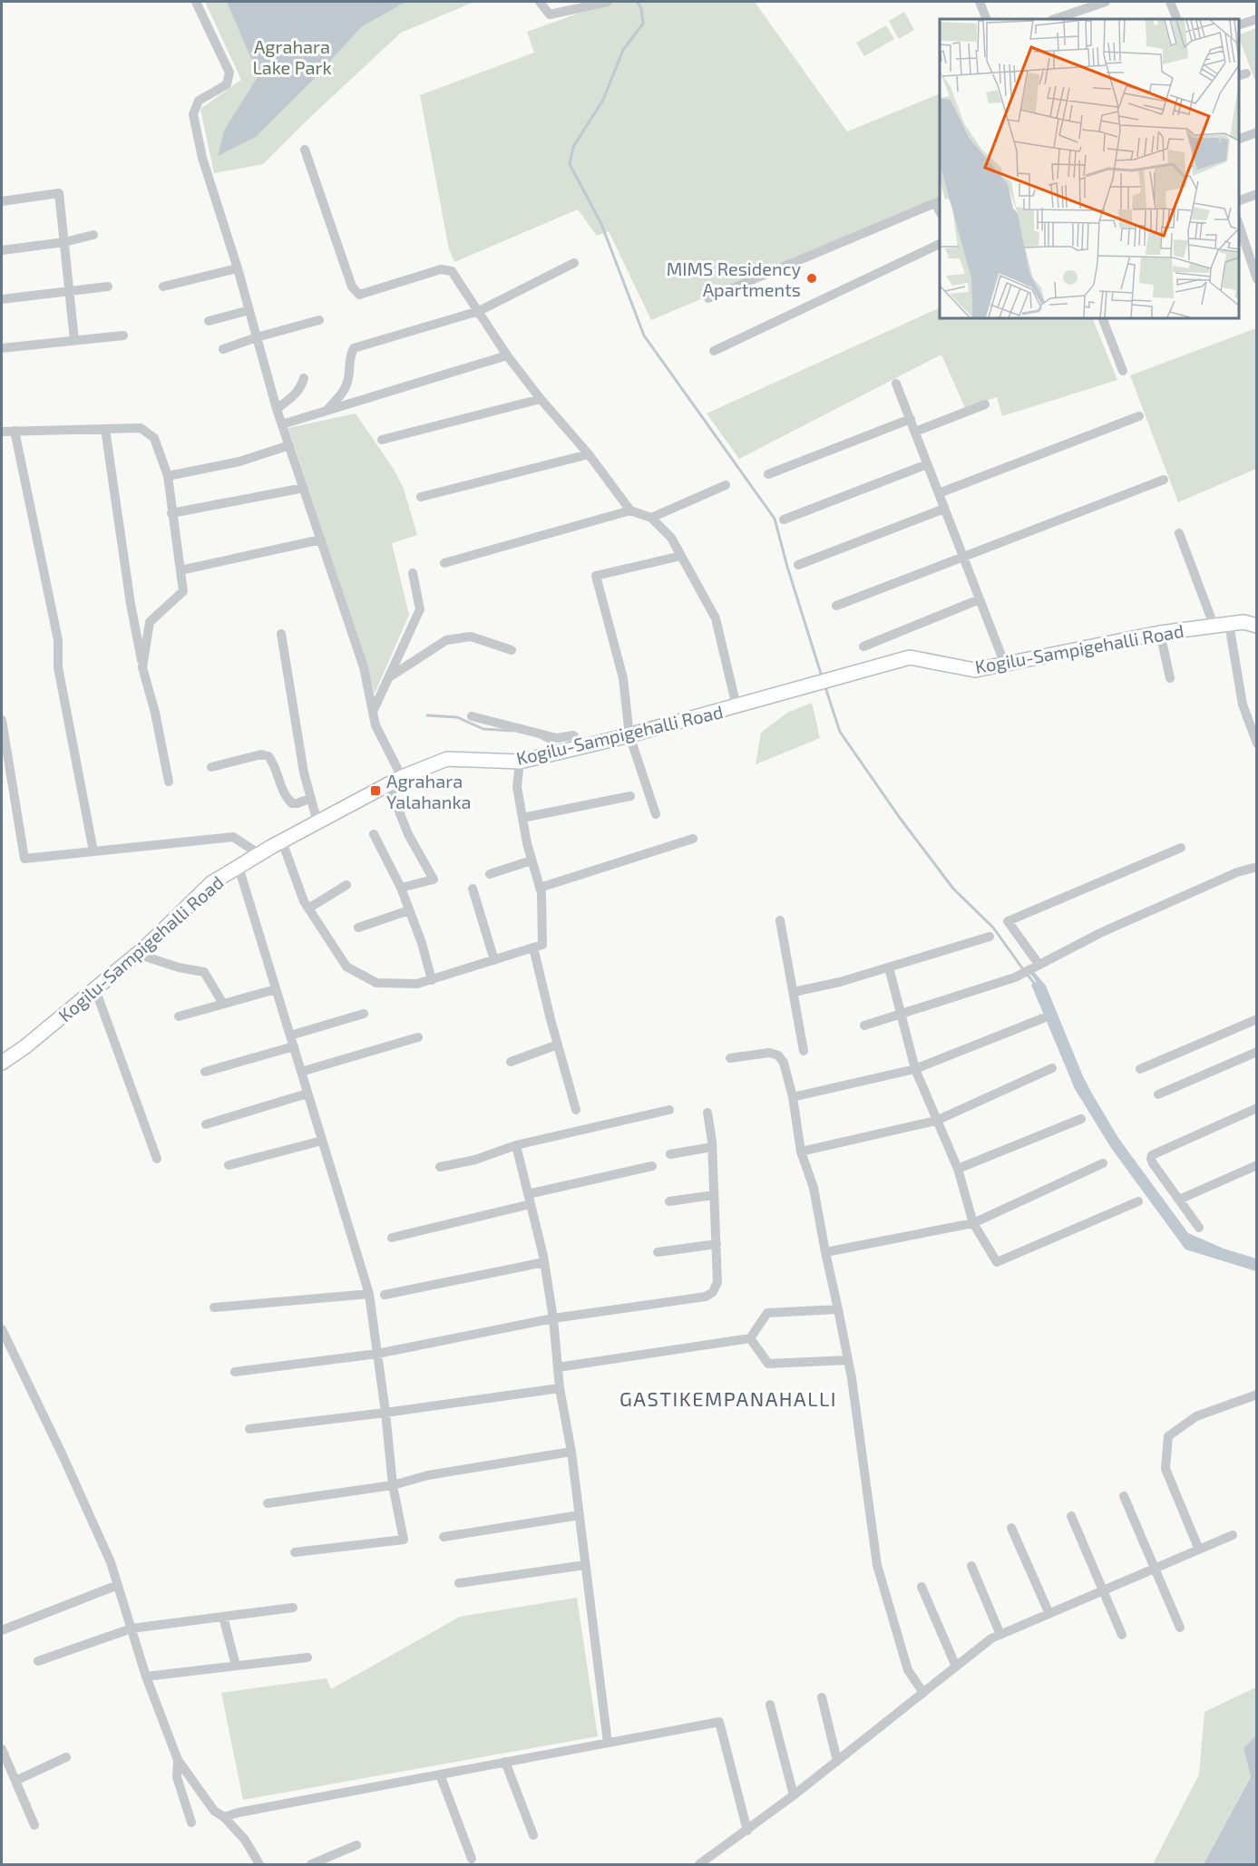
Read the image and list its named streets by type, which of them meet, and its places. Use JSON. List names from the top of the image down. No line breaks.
{"streets":{"street":["Kogilu-Sampigehalli Road"]},"districts":["GASTIKEMPANAHALLI"],"parks":["Agrahara Lake Park"],"places":{"other":["MIMS Residency Apartments"],"transit":["Agrahara Yalahanka"]}}
